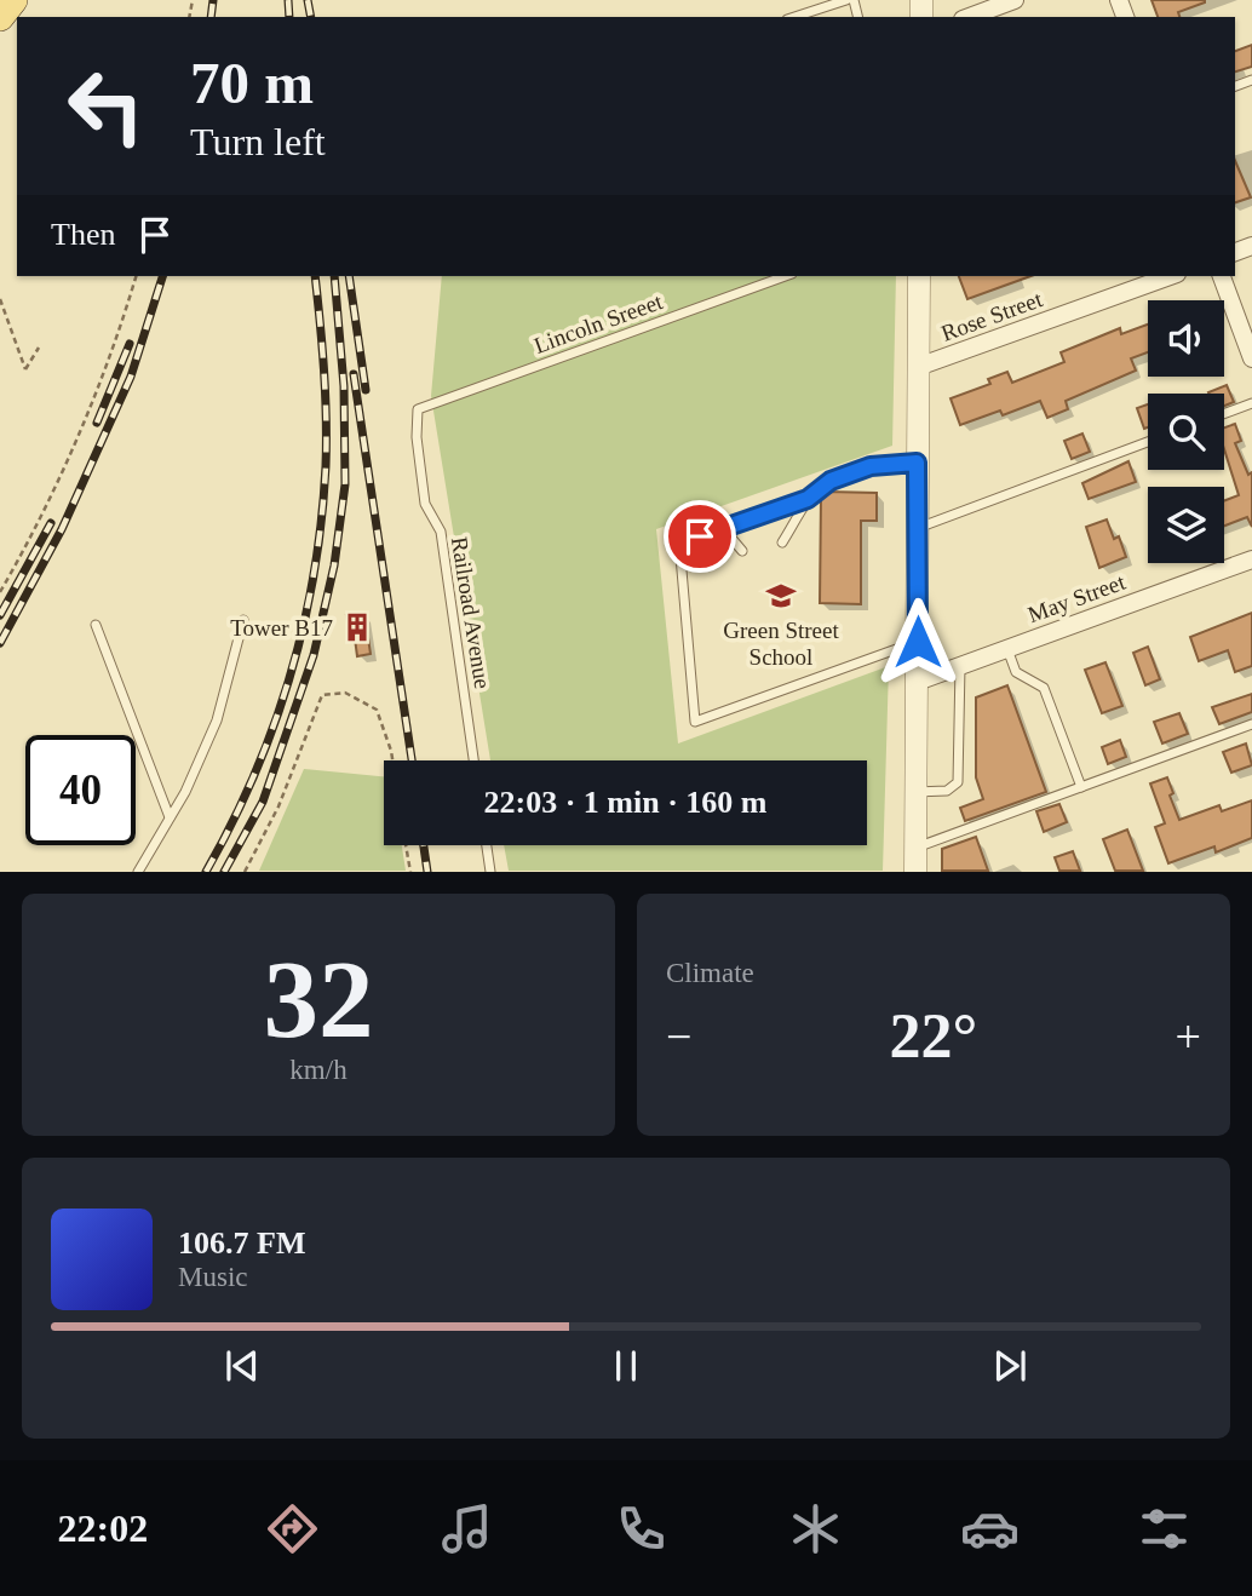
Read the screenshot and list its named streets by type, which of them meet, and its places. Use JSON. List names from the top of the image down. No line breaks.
{"streets":{"street":["Rose Street","May Street"],"lane":["Lincoln Sreeet","Railroad Avenue"]},"crossings":[["Lincoln Sreeet","Railroad Avenue"]],"places":{"school or university":["Green Street School"],"building":["Tower B17"]},"page":{"turn":["70 m","Turn left"],"then":"Then","limit":"40","trip":"22:03 · 1 min · 160 m","tile":[["32","km/h"],"Climate"],"heat":["−","22°","+"],"song":["106.7 FM","Music"],"tabs":"22:02"}}
